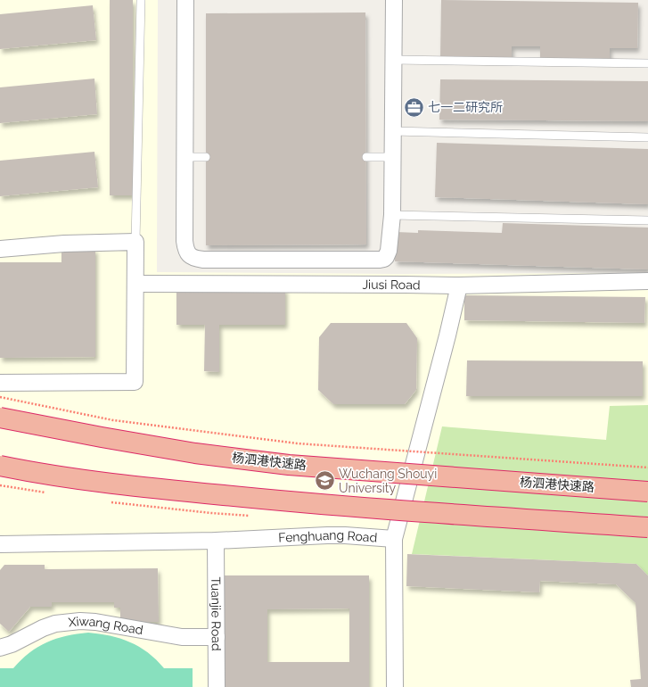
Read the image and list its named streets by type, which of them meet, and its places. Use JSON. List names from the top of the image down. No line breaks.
{"streets":{"highway":["杨泗港快速路"],"street":["Jiusi Road","Fenghuang Road","Tuanjie Road","Xiwang Road"]},"crossings":[["Jiusi Road","Fenghuang Road"],["Fenghuang Road","Tuanjie Road"],["Tuanjie Road","Xiwang Road"]],"places":{"office":["七一二研究所"],"school or university":["Wuchang Shouyi University"]}}
